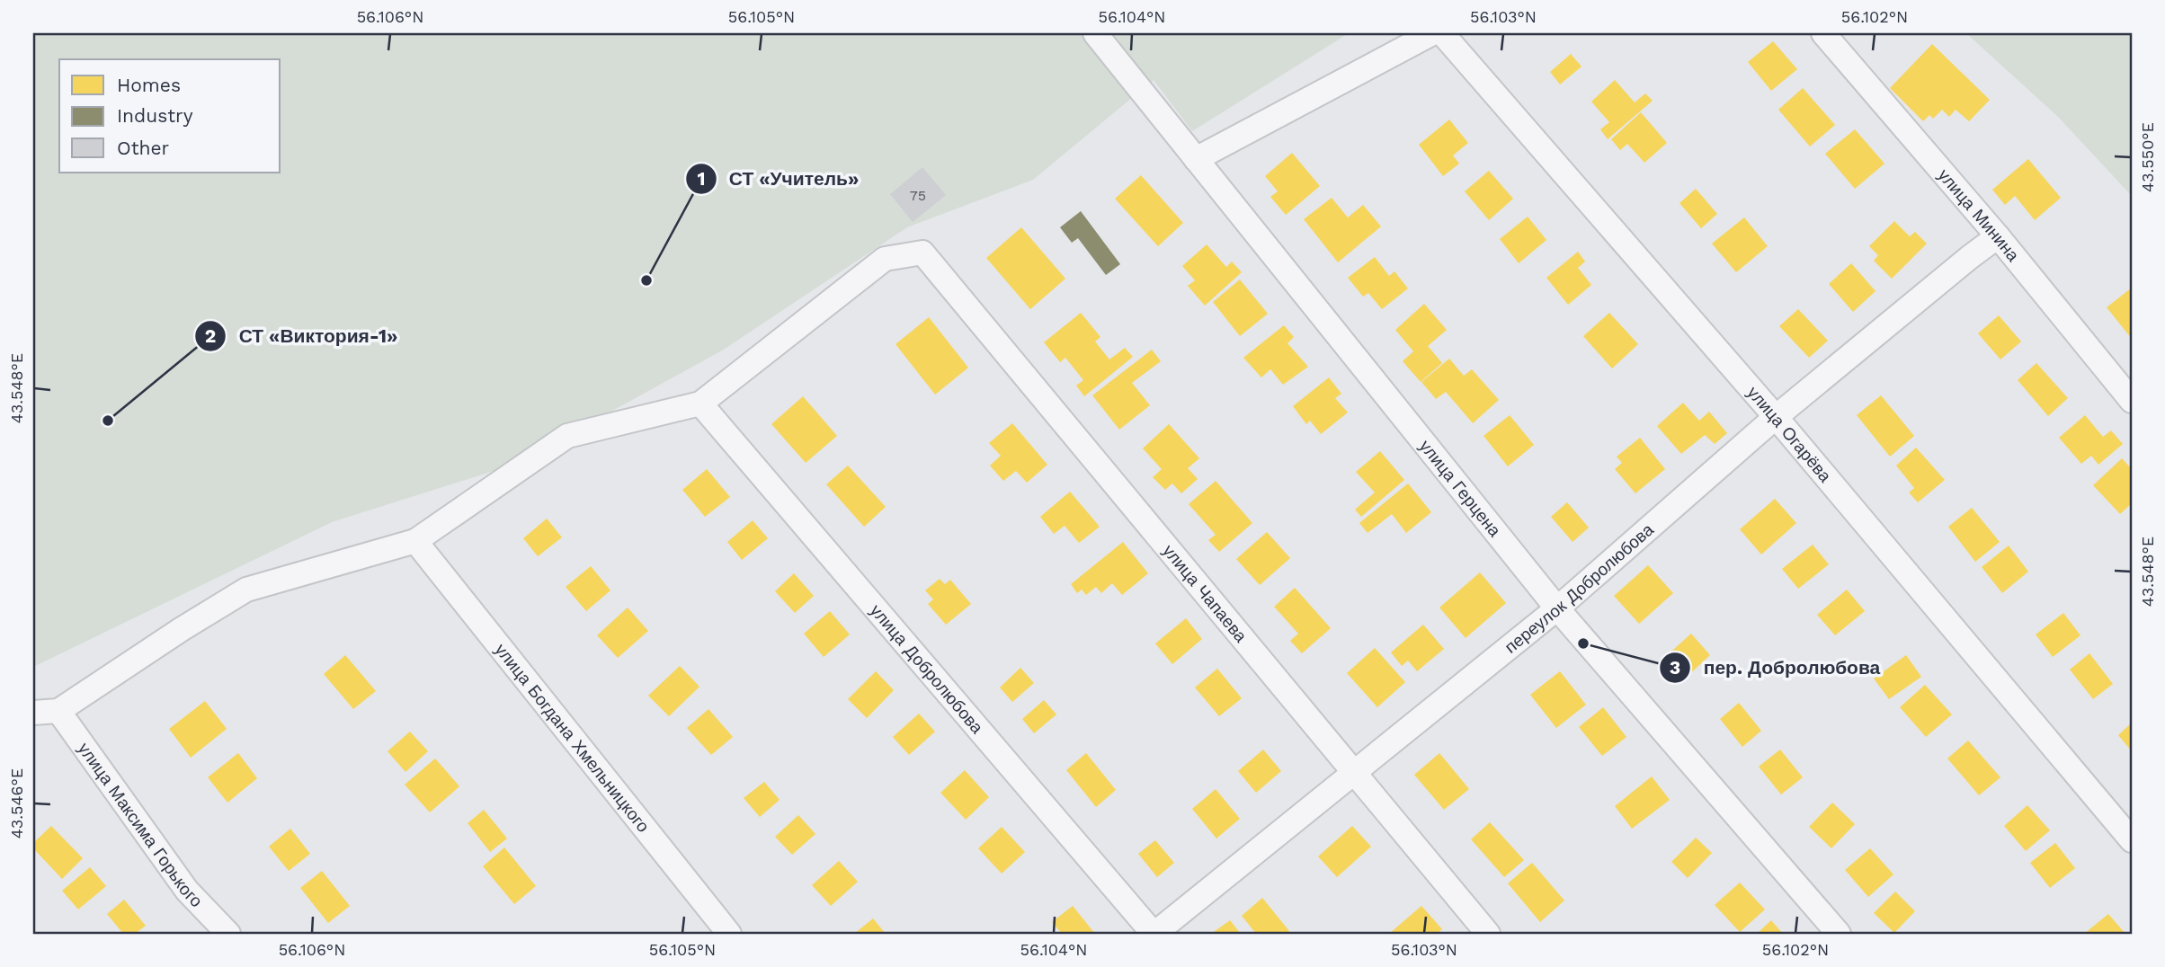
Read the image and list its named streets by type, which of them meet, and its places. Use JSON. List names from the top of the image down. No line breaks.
{"streets":{"street":["улица Минина","улица Огарёва","улица Герцена","переулок Добролюбова","улица Чапаева","улица Добролюбова","улица Богдана Хмельницкого","улица Максима Горького"]},"crossings":[["улица Минина","переулок Добролюбова"],["улица Огарёва","переулок Добролюбова"],["улица Герцена","переулок Добролюбова"],["переулок Добролюбова","улица Чапаева"],["переулок Добролюбова","улица Добролюбова"],["улица Чапаева","улица Добролюбова"]],"places":["СТ «Учитель»","СТ «Виктория-1»","пер. Добролюбова"],"house_numbers":["75"],"legend":["Homes","Industry","Other"],"coordinates":["56.106°N","56.105°N","56.104°N","56.103°N","56.102°N","43.550°E","43.548°E","43.546°E"]}
